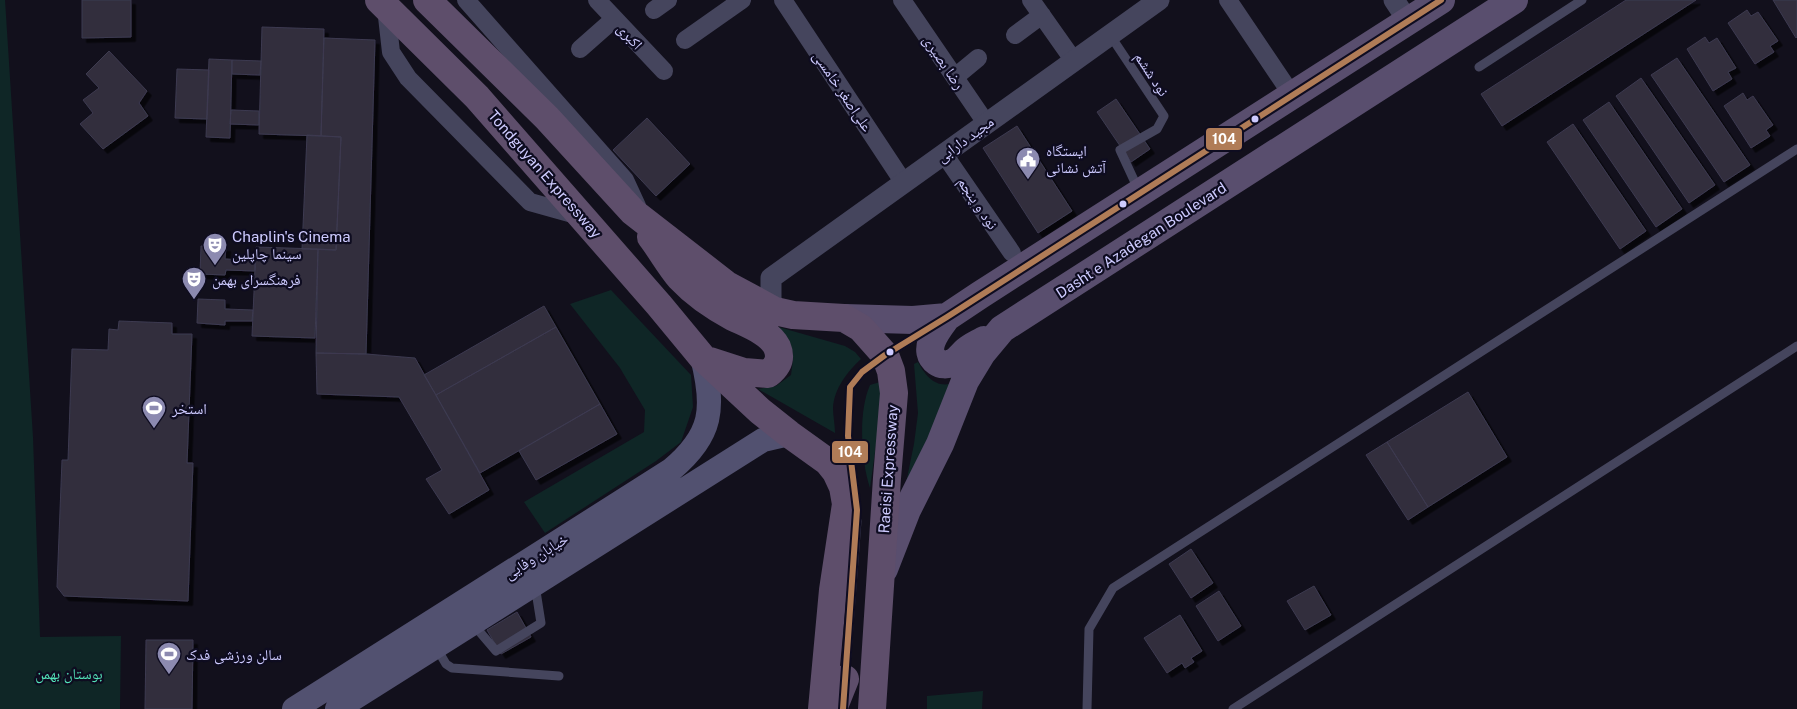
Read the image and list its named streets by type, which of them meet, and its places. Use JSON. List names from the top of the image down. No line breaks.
{"streets":{"highway":["Tondguyan Expressway","Raeisi Expressway"],"main road":["Dasht e Azadegan Boulevard","خیابان وفایی"],"street":["اکبری","رضا بصیری","علی‌اصغر خامسی","مجید دارابی","نود و پنجم"],"lane":["نود ششم"]},"crossings":[["رضا بصیری","مجید دارابی"],["نود ششم","مجید دارابی"],["علی‌اصغر خامسی","مجید دارابی"],["مجید دارابی","نود و پنجم"],["Tondguyan Expressway","خیابان وفایی"],["Dasht e Azadegan Boulevard","Raeisi Expressway"]],"parks":["بوستان بهمن"],"places":{"public building":["ایستگاه آتش نشانی"],"theatre":["Chaplin's Cinema سینما چاپلین","فرهنگسرای بهمن"],"sports":["استخر","سالن ورزشی فدک"]},"lines":["transit line 104"]}
